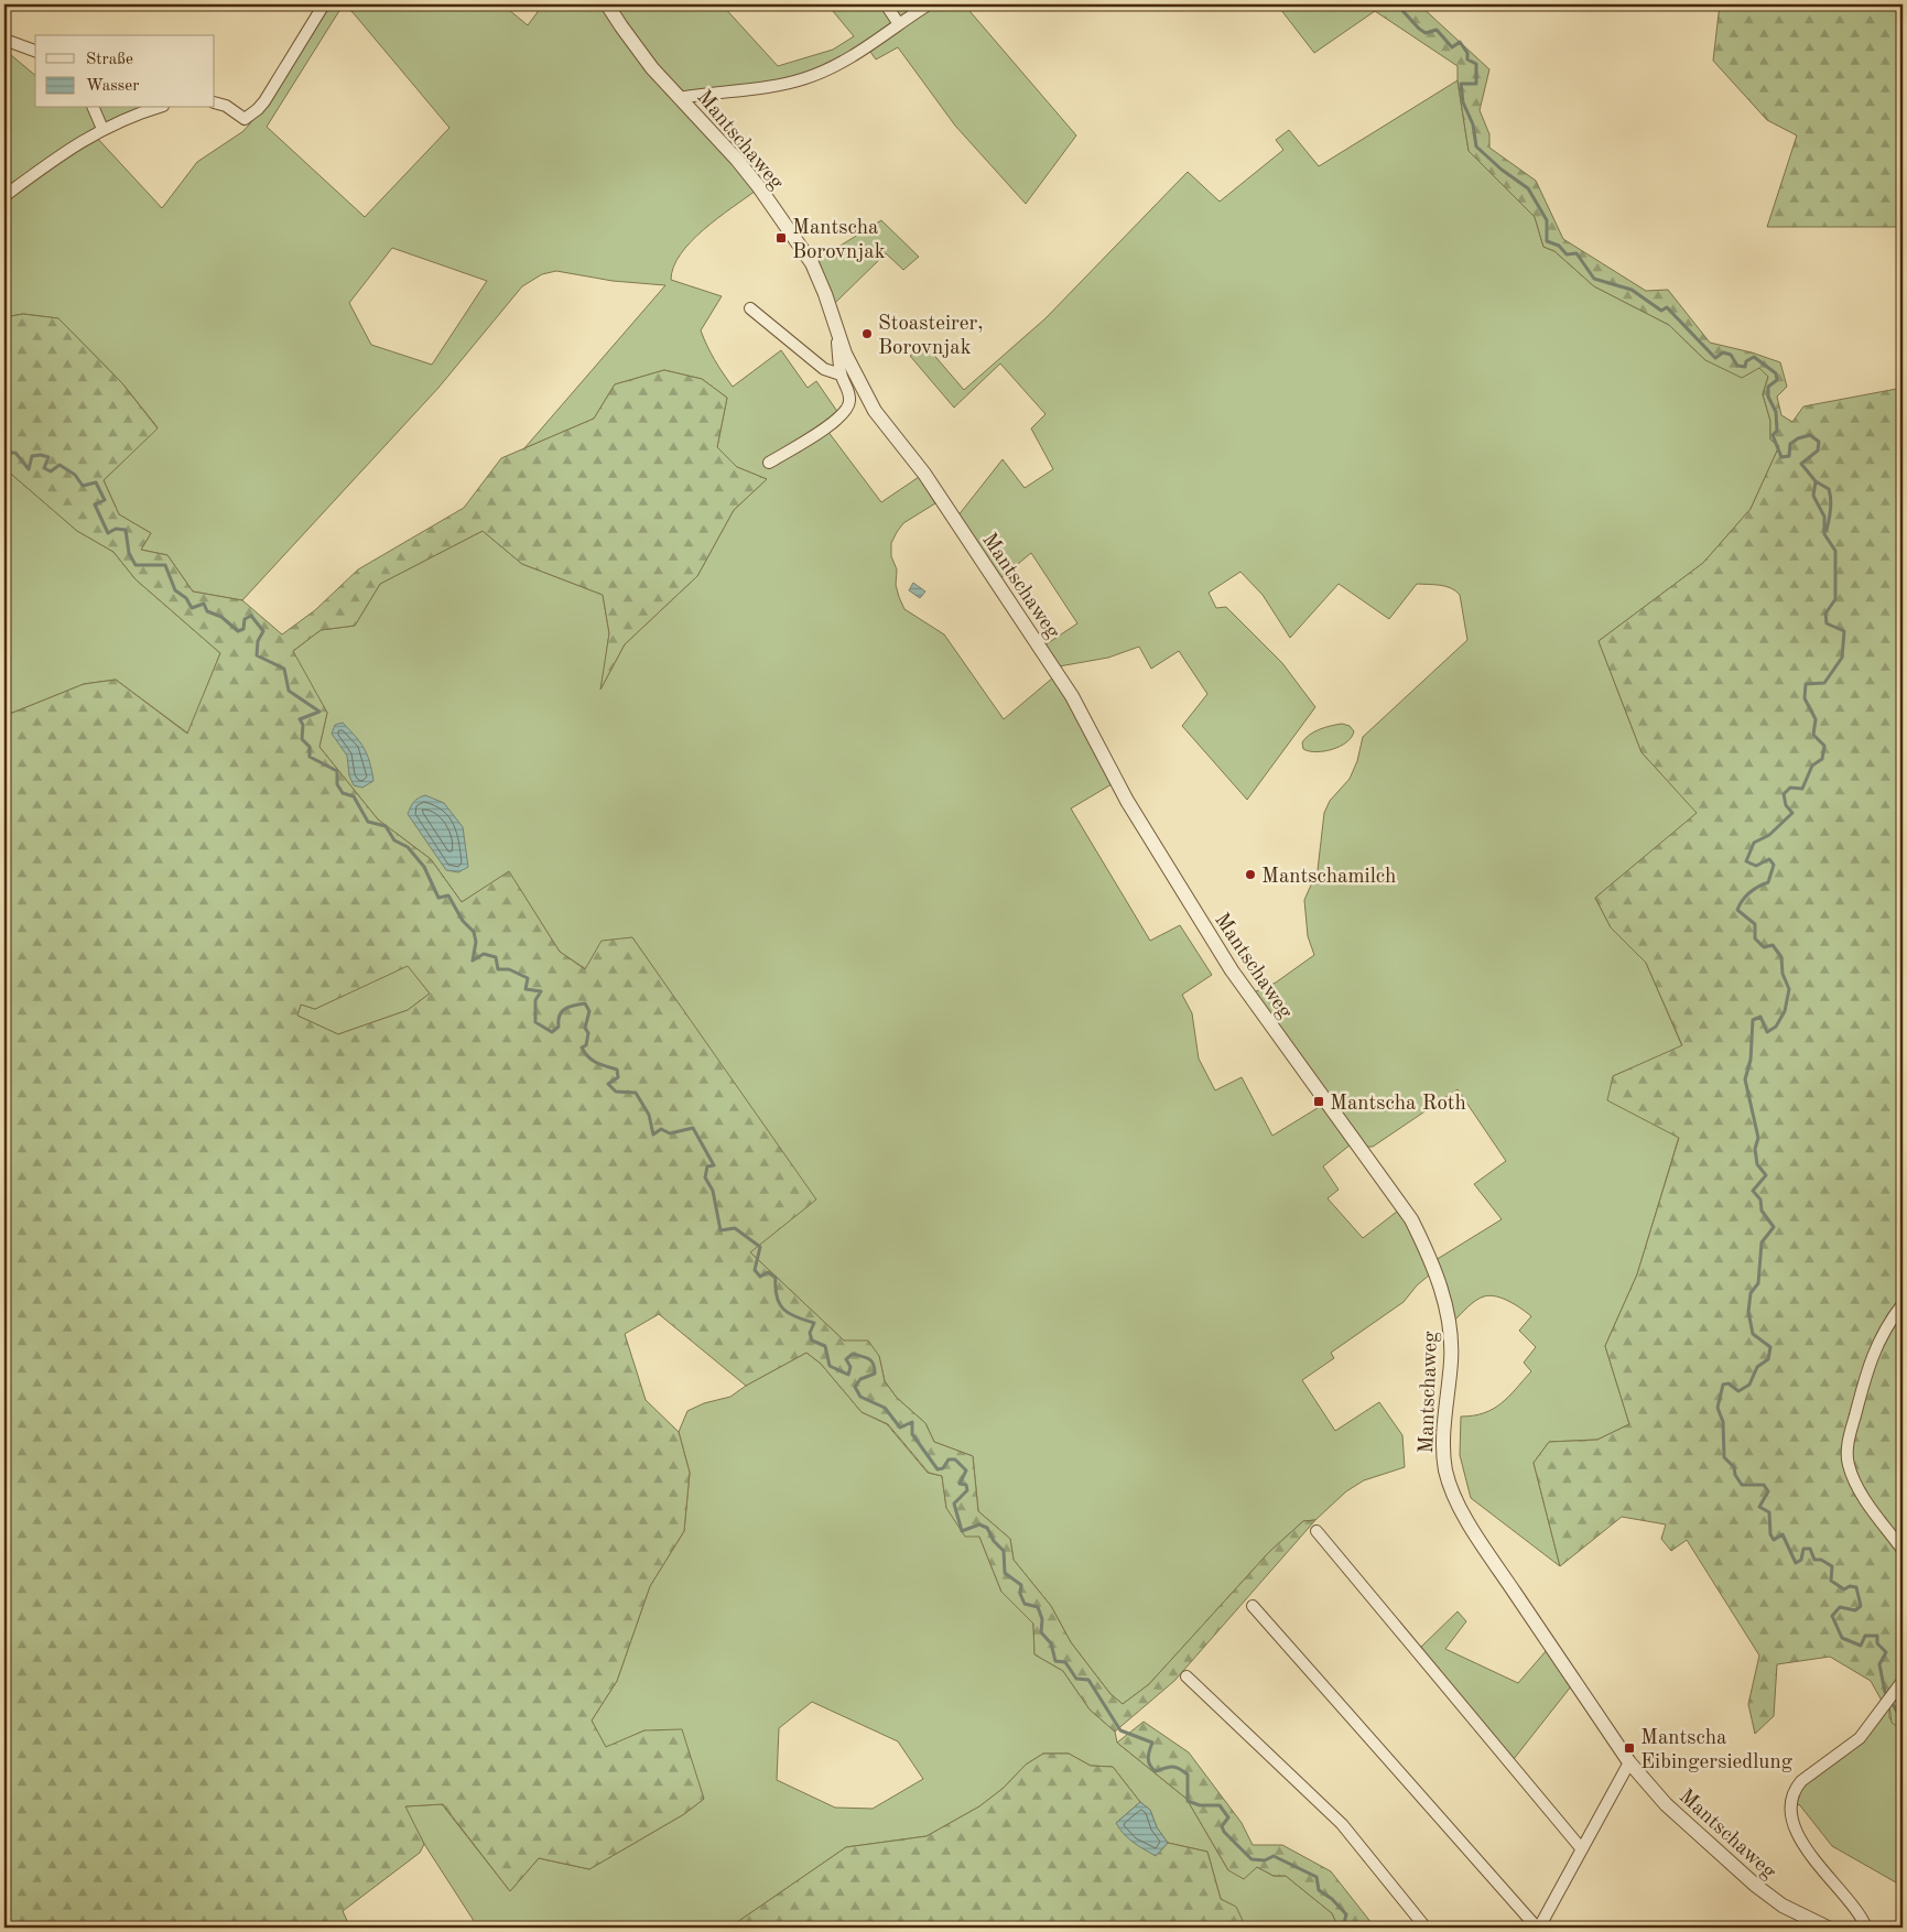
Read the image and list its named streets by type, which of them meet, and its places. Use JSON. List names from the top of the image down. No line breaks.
{"streets":{"street":["Mantschaweg"]},"places":{"transit":["Mantscha Borovnjak","Mantscha Roth","Mantscha Eibingersiedlung"],"other":["Stoasteirer, Borovnjak","Mantschamilch"]},"legend":["Straße","Wasser"]}
